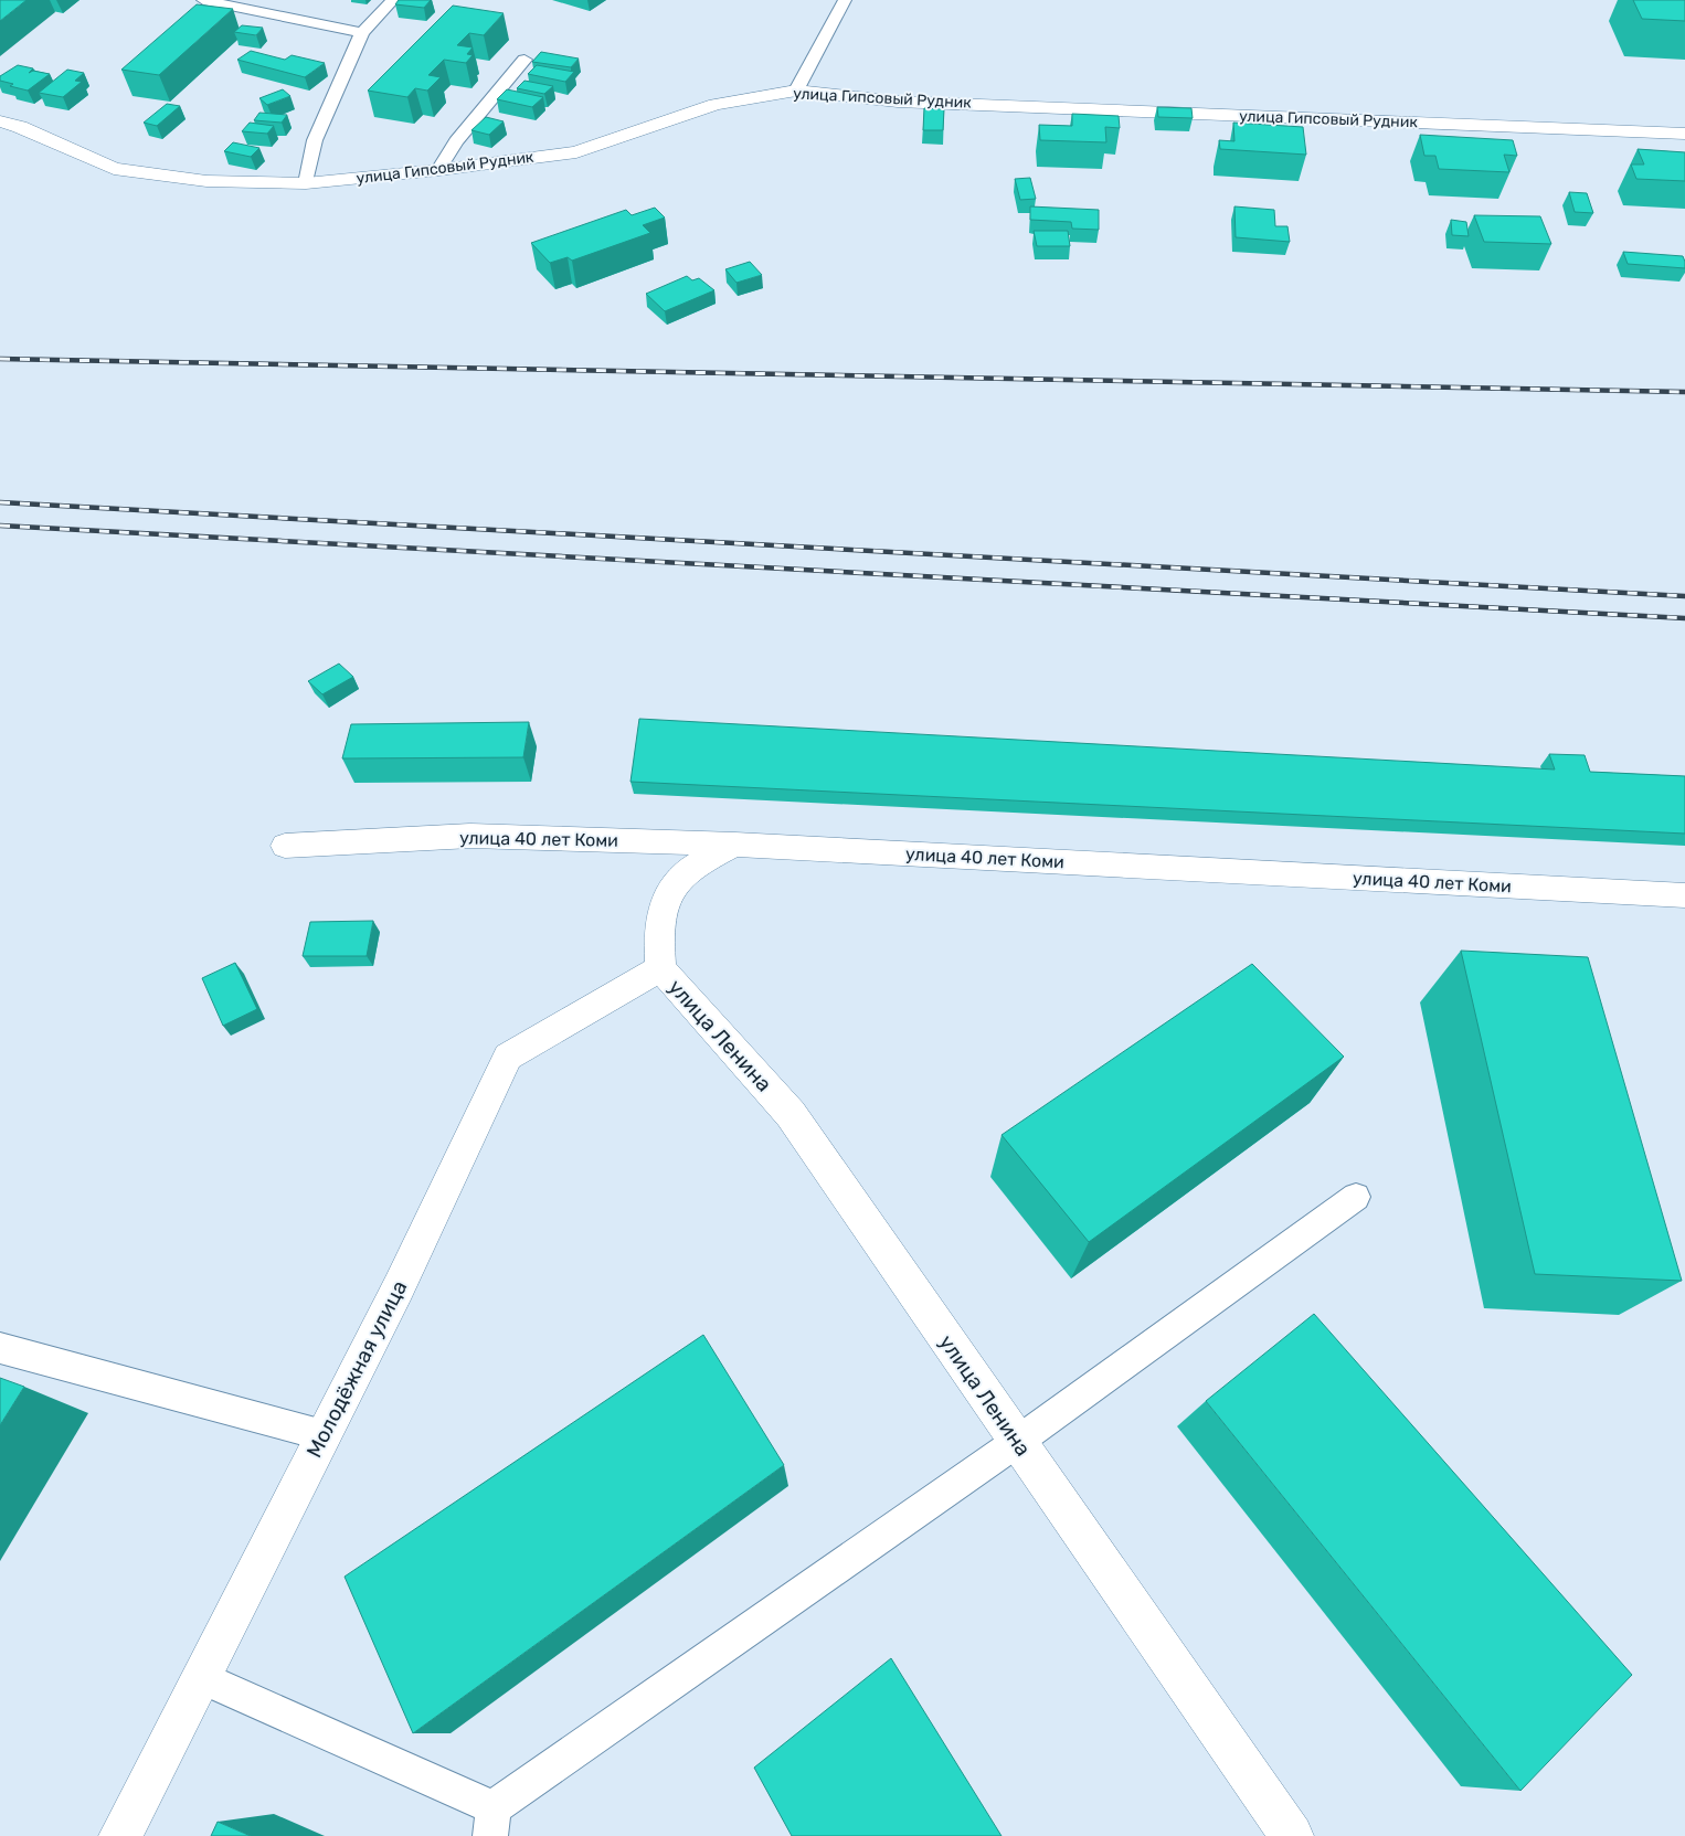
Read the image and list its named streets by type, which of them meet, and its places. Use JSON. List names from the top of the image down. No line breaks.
{"streets":{"street":["улица Гипсовый Рудник","улица 40 лет Коми","улица Ленина","Молодёжная улица"]},"crossings":[["улица Ленина","Молодёжная улица"]]}
